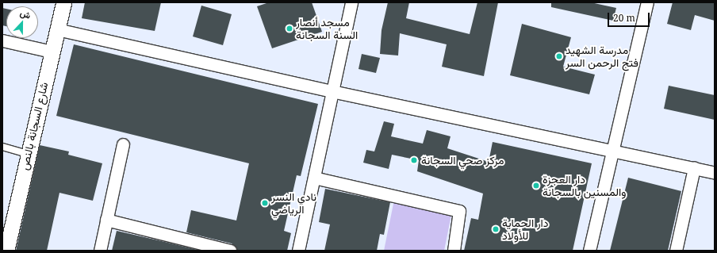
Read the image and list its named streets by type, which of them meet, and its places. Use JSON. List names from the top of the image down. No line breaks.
{"streets":{"street":["شارع السجانة بالنص"]},"places":["مسجد أنصار السنة السجانة","مدرسة الشهيد فتح الرحمن السر","مركز صحي السجانة","دار العجزة والمسنين بالسجانة","نادي النسر الرياضي","دار الحماية للأولاد"],"scale_bar":"20 m","north":"top"}
